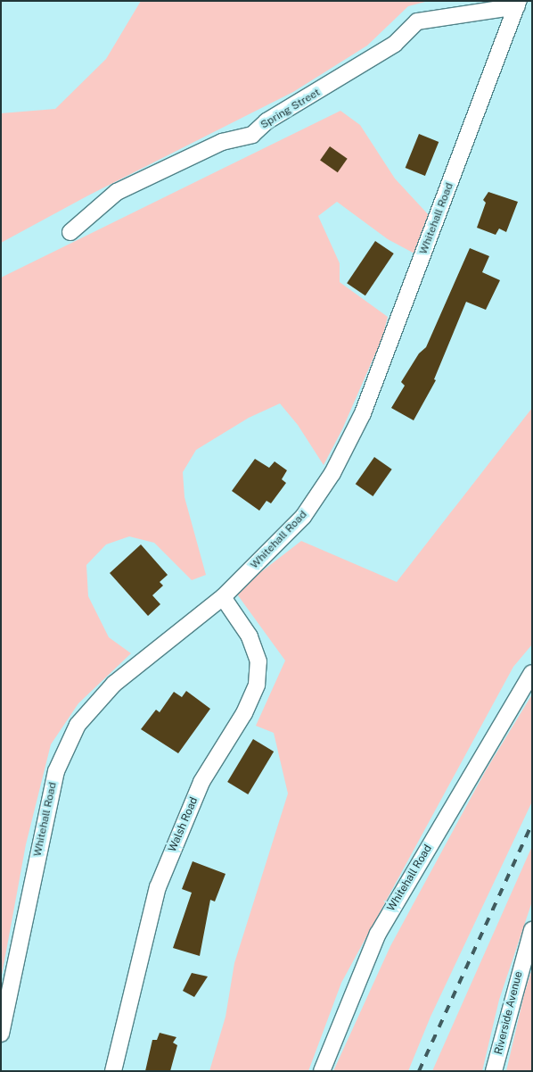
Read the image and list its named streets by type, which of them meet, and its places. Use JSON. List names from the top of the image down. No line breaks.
{"streets":{"street":["Spring Street","Whitehall Road","Walsh Road","Riverside Avenue"]},"crossings":[["Spring Street","Whitehall Road"],["Whitehall Road","Walsh Road"]]}
